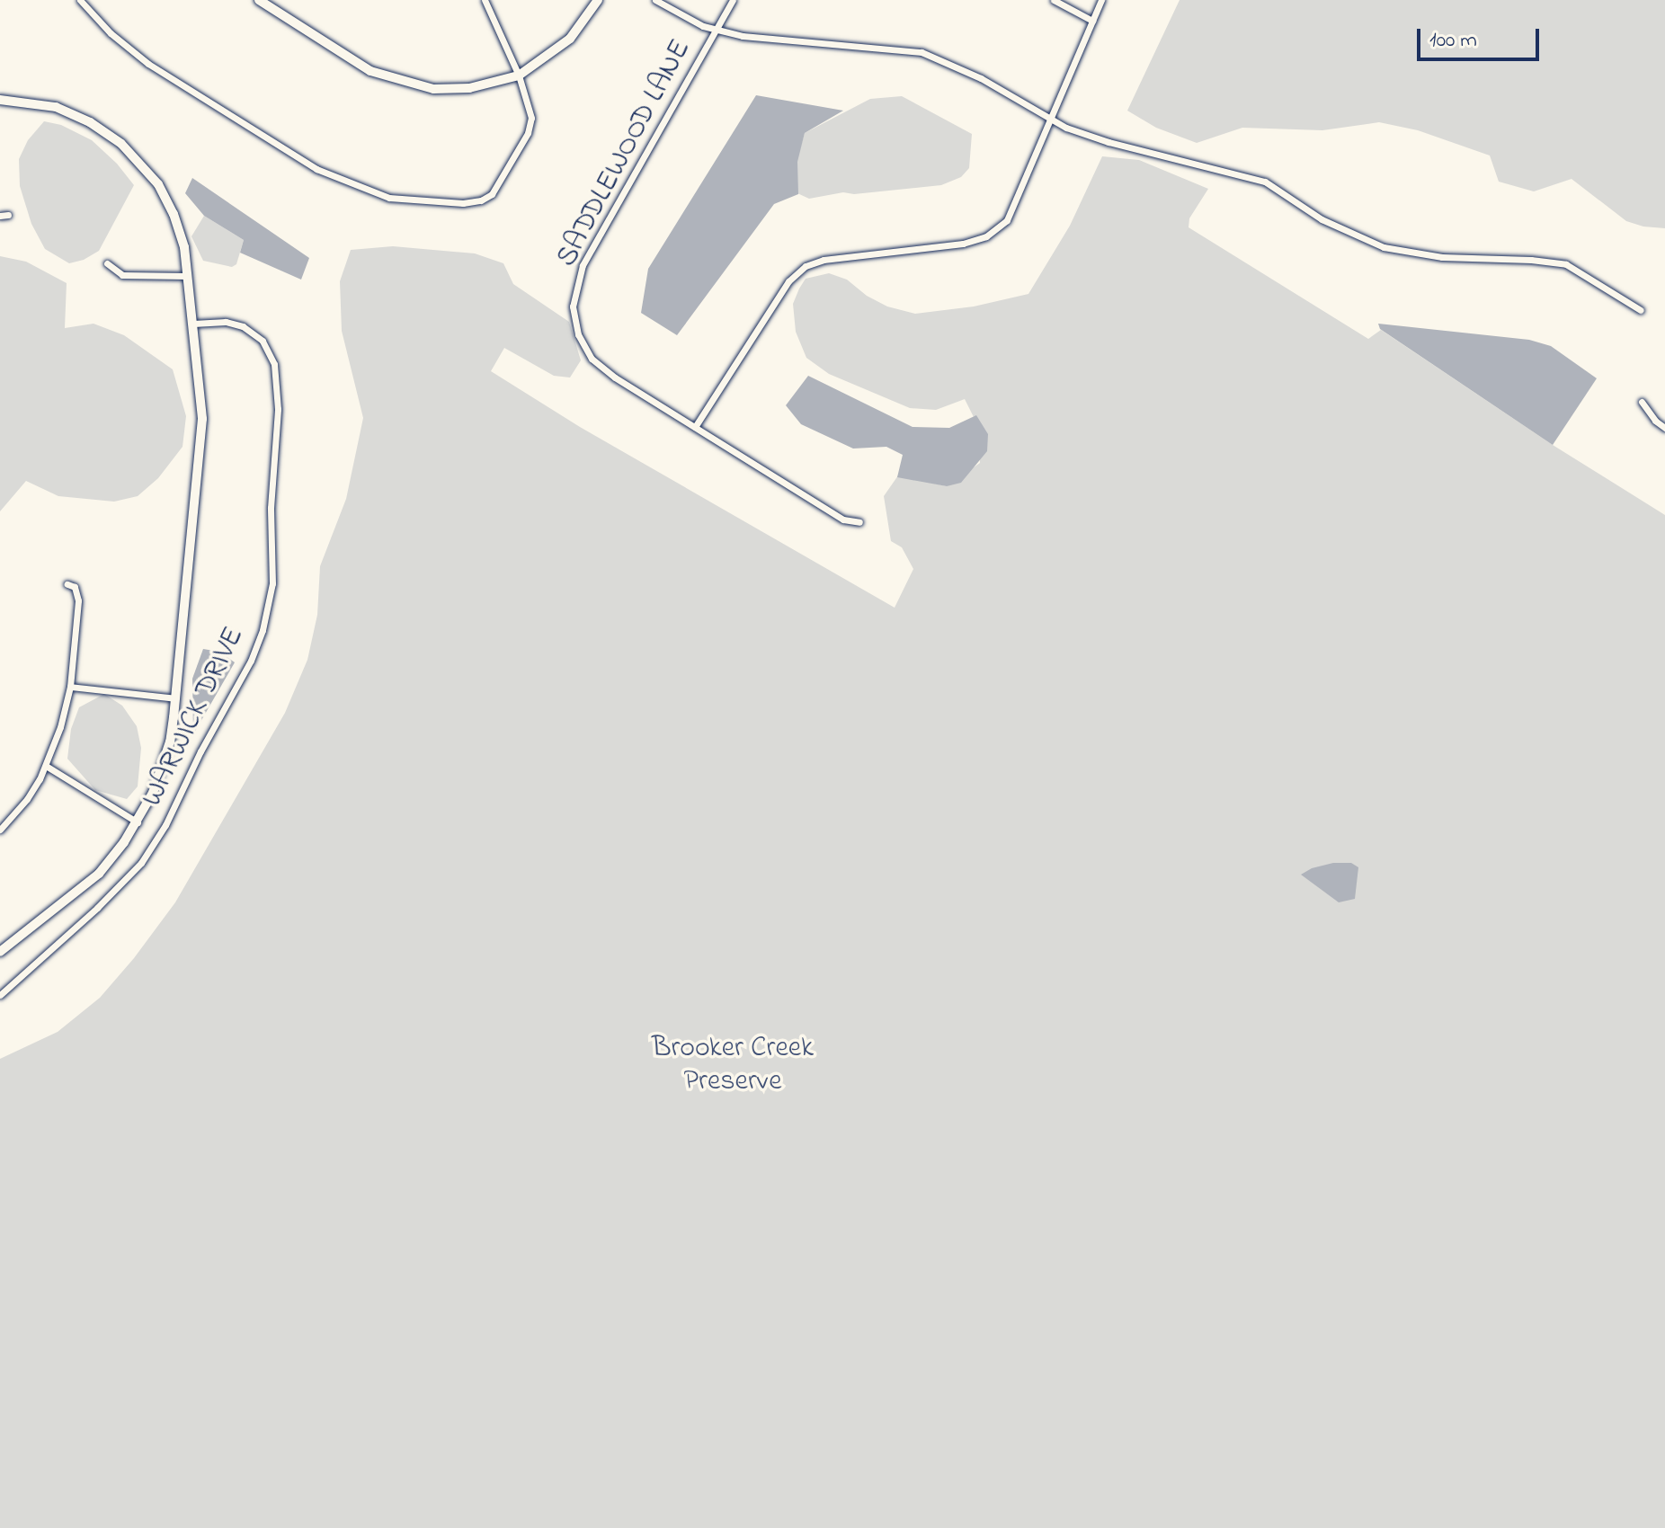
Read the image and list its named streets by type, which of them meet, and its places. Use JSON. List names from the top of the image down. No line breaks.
{"streets":{"street":["SADDLEWOOD LANE","WARWICK DRIVE"]},"parks":["Brooker Creek Preserve"],"scale_bar":"100 m"}
